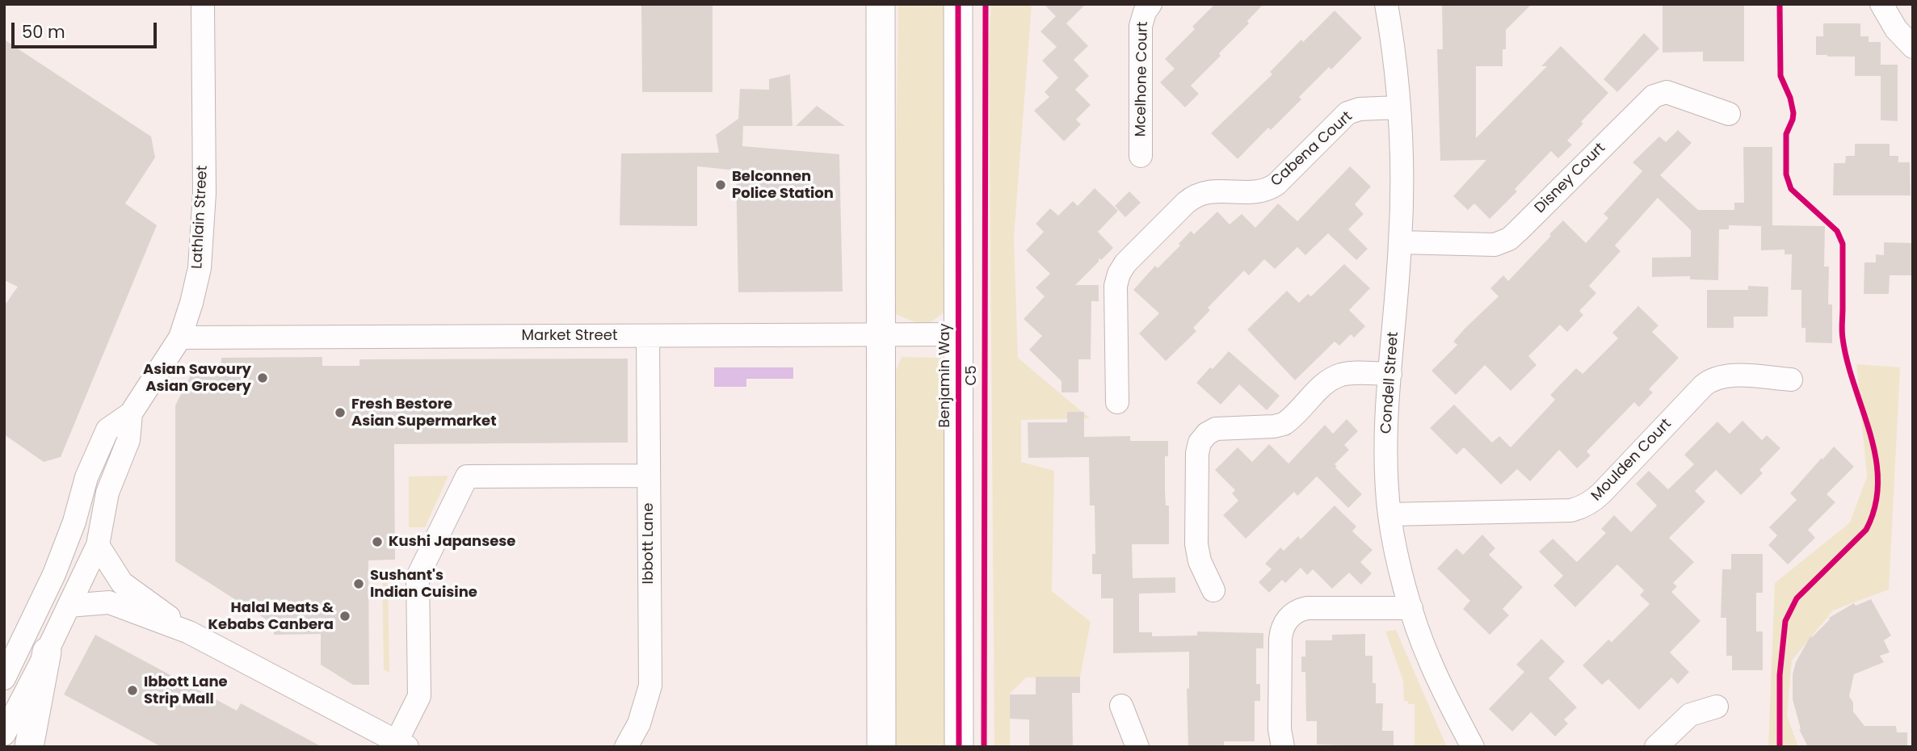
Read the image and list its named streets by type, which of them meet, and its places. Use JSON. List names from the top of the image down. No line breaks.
{"streets":{"main road":["Benjamin Way"],"street":["Mcelhone Court","Cabena Court","Disney Court","Lathlain Street","Market Street","Condell Street","Moulden Court","Ibbott Lane"],"cycle path":["C5"]},"crossings":[["Cabena Court","Condell Street"],["Disney Court","Condell Street"],["Lathlain Street","Market Street"],["Market Street","Benjamin Way"],["Market Street","Ibbott Lane"],["Condell Street","Moulden Court"]],"places":["Belconnen Police Station","Asian Savoury Asian Grocery","Fresh Bestore Asian Supermarket","Kushi Japansese","Sushant's Indian Cuisine","Halal Meats & Kebabs Canbera","Ibbott Lane Strip Mall"],"scale_bar":"50 m"}
